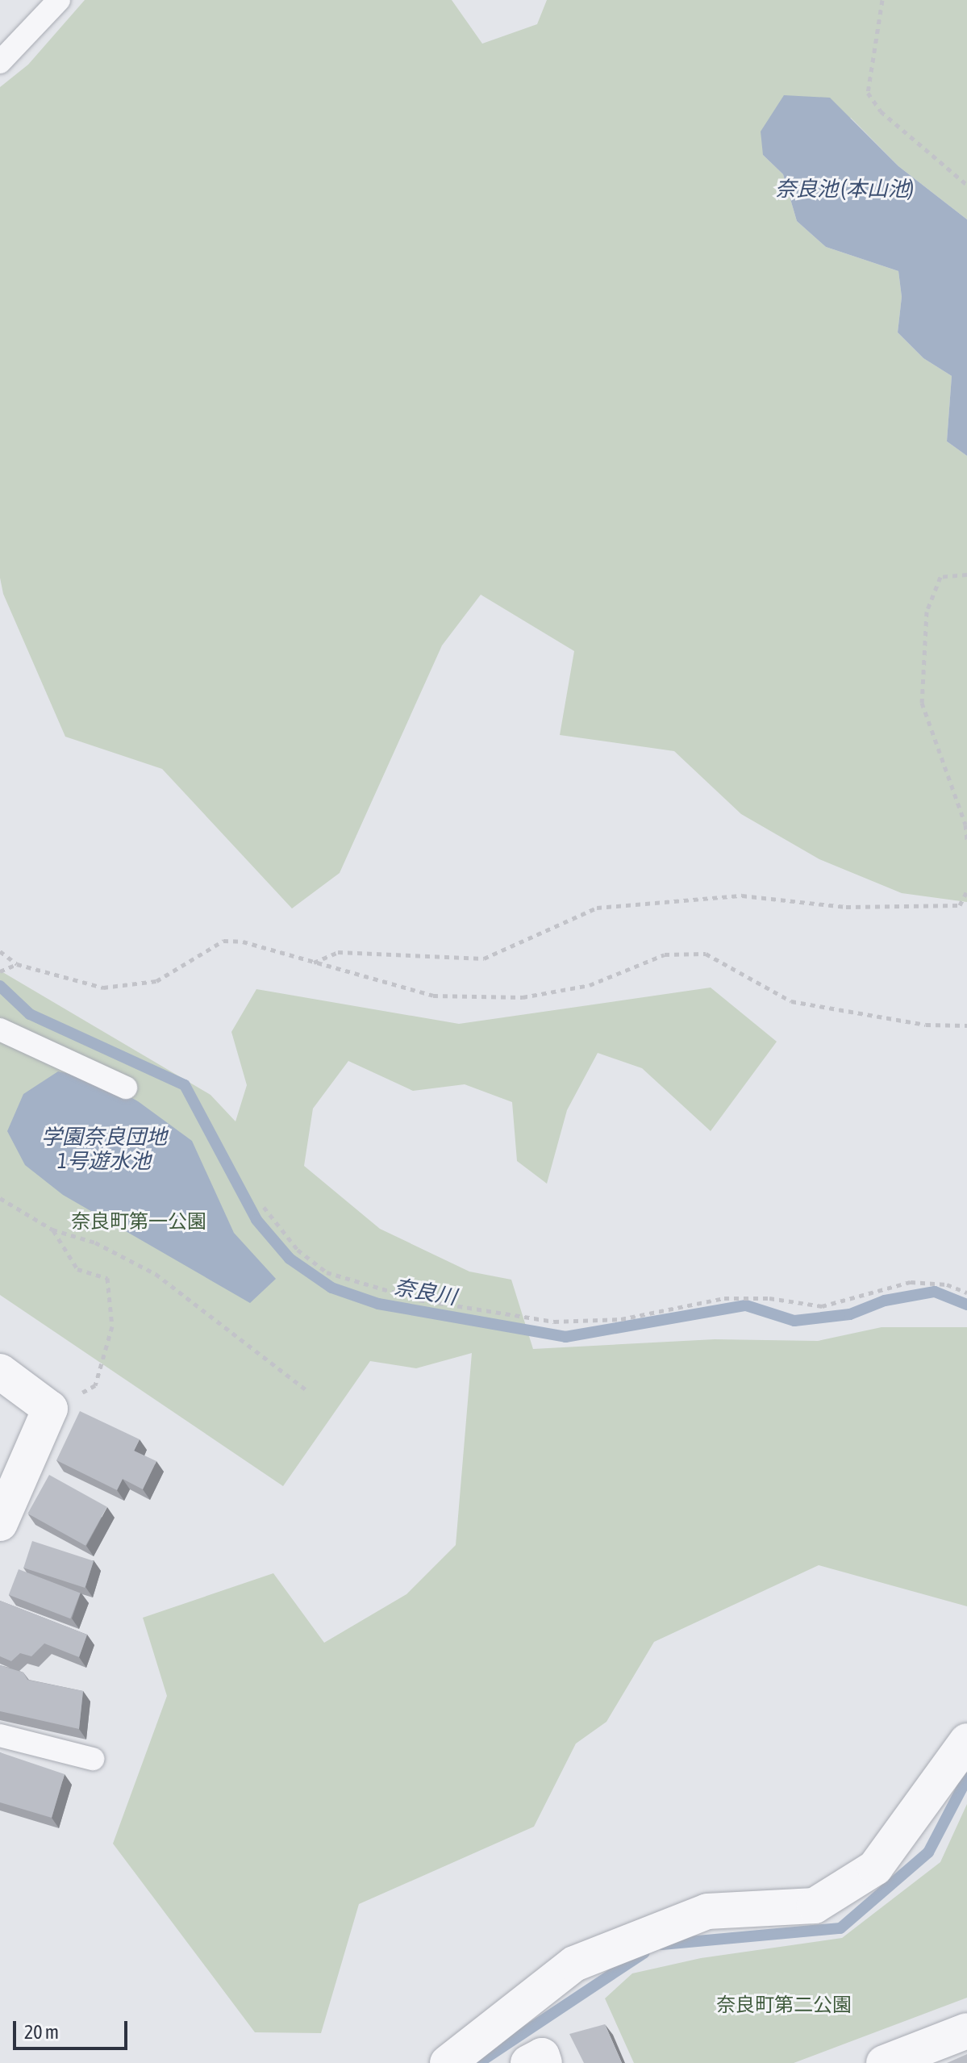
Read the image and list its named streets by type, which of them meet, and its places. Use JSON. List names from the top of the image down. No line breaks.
{"water":["奈良池 (本山池)","学園奈良団地 1号遊水池","奈良川"],"parks":["奈良町第一公園","奈良町第二公園"],"scale_bar":"20 m"}
